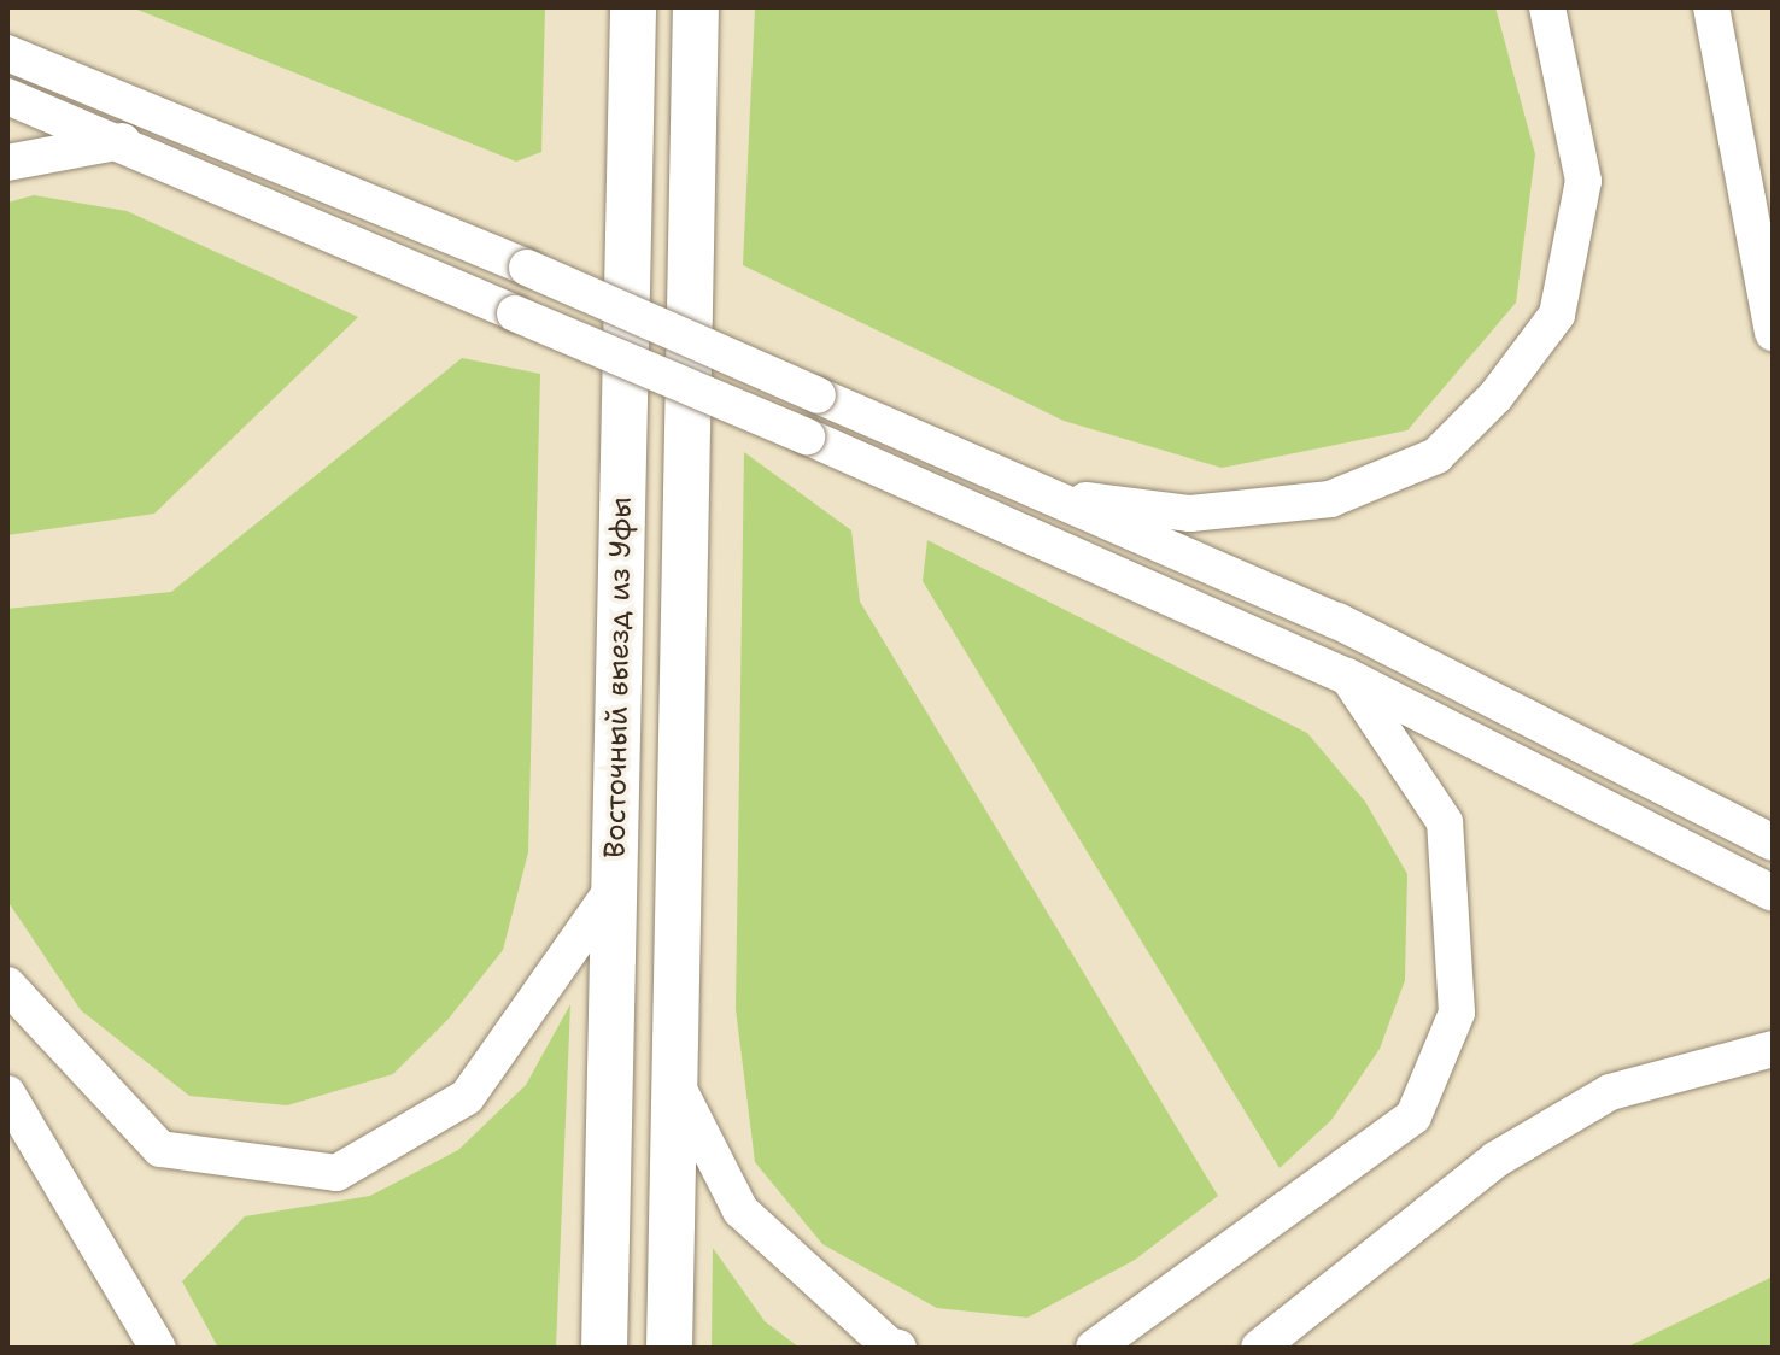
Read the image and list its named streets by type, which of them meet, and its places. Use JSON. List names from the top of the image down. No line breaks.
{"streets":{"main road":["Восточный выезд из Уфы"]}}
